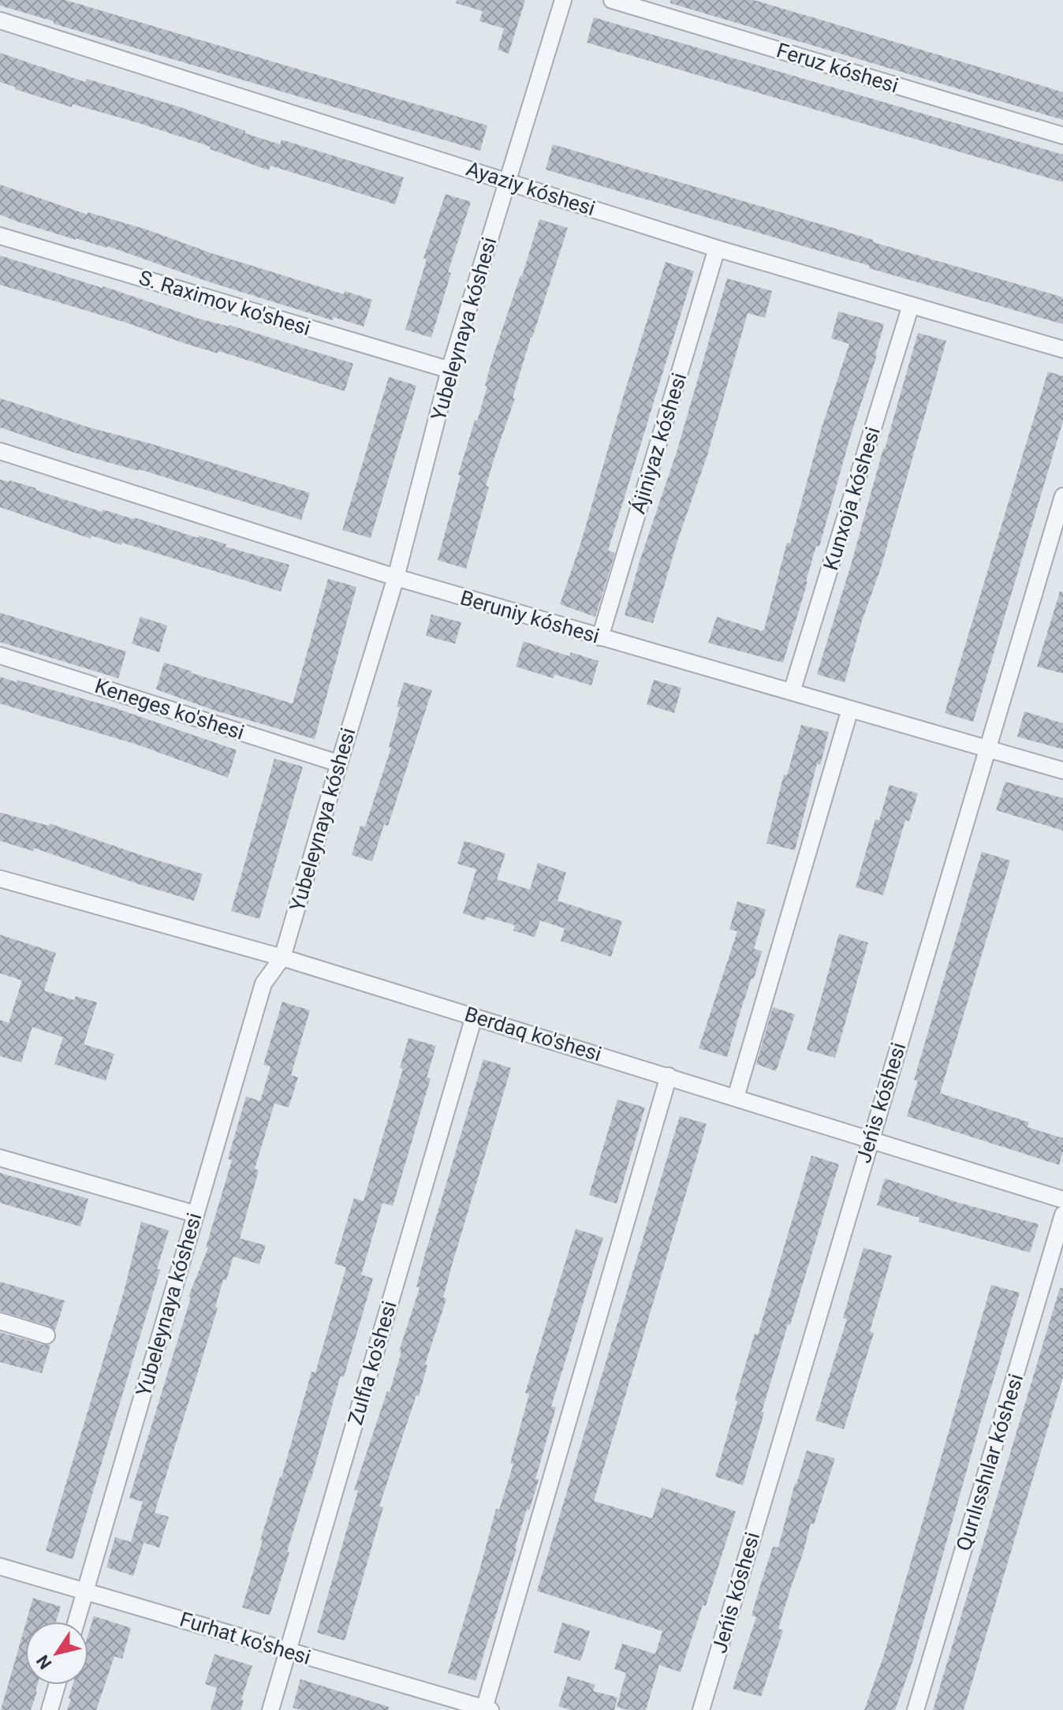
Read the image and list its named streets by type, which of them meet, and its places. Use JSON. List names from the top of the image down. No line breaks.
{"streets":{"street":["Feruz kóshesi","Ayaziy kóshesi","S. Raximov ko'shesi","Yubeleynaya kóshesi","Ájiniyaz kóshesi","Kunxoja kóshesi","Beruniy kóshesi","Keneges ko'shesi","Berdaq ko'shesi","Jeńis kóshesi","Zulfia ko'shesi","Qurılısshılar kóshesi","Furhat ko'shesi"]},"crossings":[["Ayaziy kóshesi","Yubeleynaya kóshesi"],["Ayaziy kóshesi","Ájiniyaz kóshesi"],["Ayaziy kóshesi","Kunxoja kóshesi"],["S. Raximov ko'shesi","Yubeleynaya kóshesi"],["Yubeleynaya kóshesi","Beruniy kóshesi"],["Yubeleynaya kóshesi","Keneges ko'shesi"],["Yubeleynaya kóshesi","Berdaq ko'shesi"],["Yubeleynaya kóshesi","Furhat ko'shesi"],["Ájiniyaz kóshesi","Beruniy kóshesi"],["Kunxoja kóshesi","Beruniy kóshesi"],["Beruniy kóshesi","Jeńis kóshesi"],["Berdaq ko'shesi","Jeńis kóshesi"],["Berdaq ko'shesi","Zulfia ko'shesi"],["Zulfia ko'shesi","Furhat ko'shesi"]],"north":"bottom left"}
